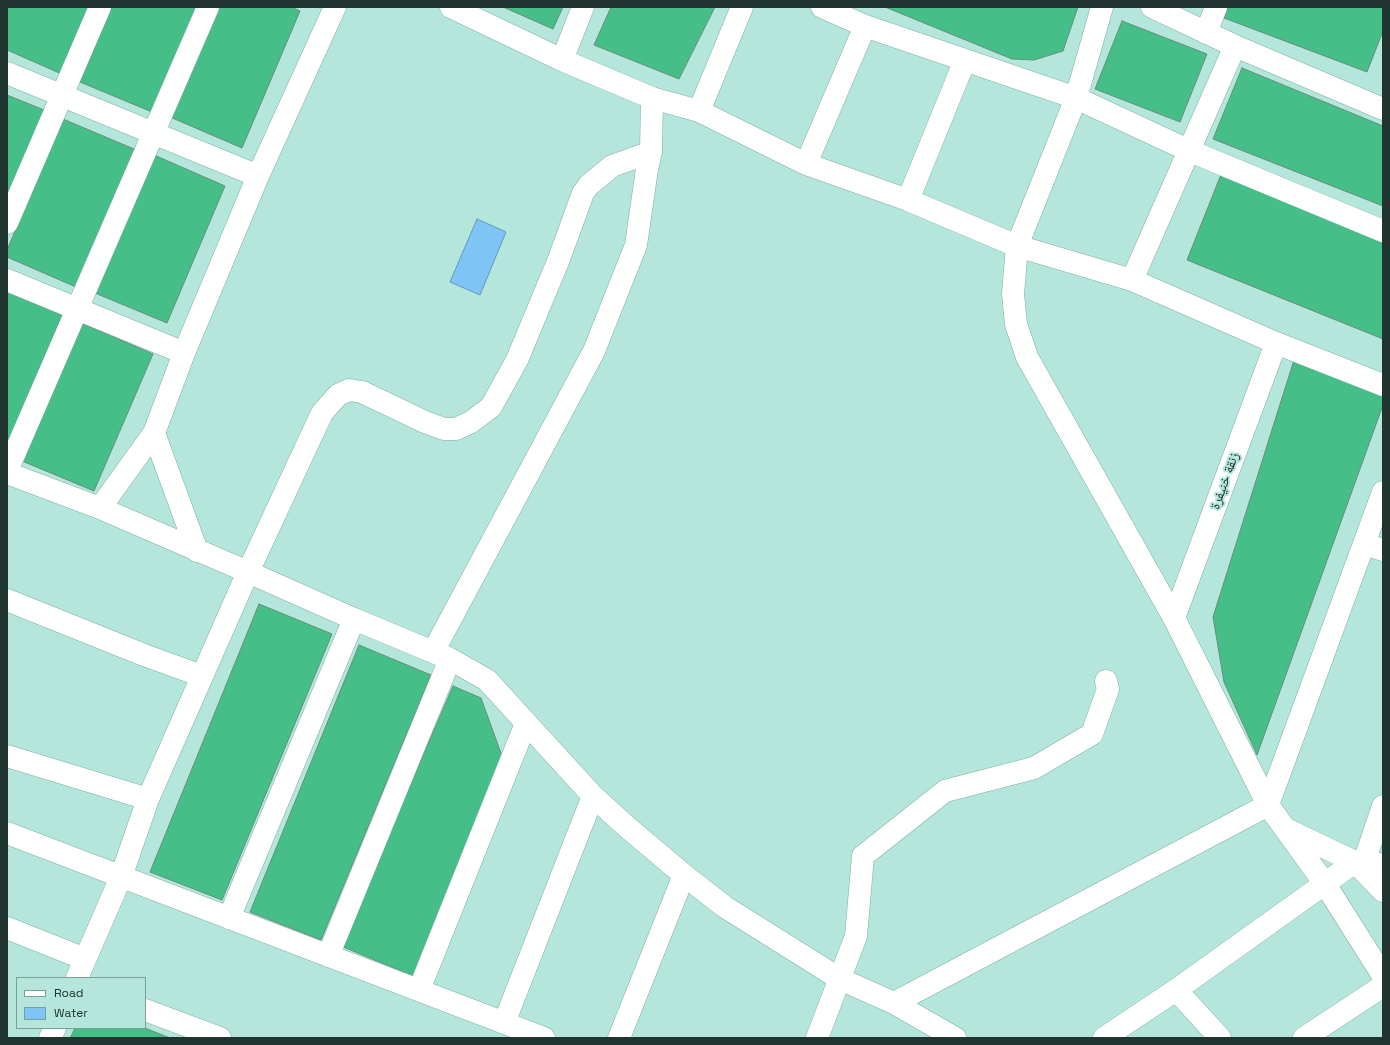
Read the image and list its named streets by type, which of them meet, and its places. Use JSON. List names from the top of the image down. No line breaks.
{"streets":{"street":["زنقة خنيفرة"]},"legend":["Road","Water"]}
